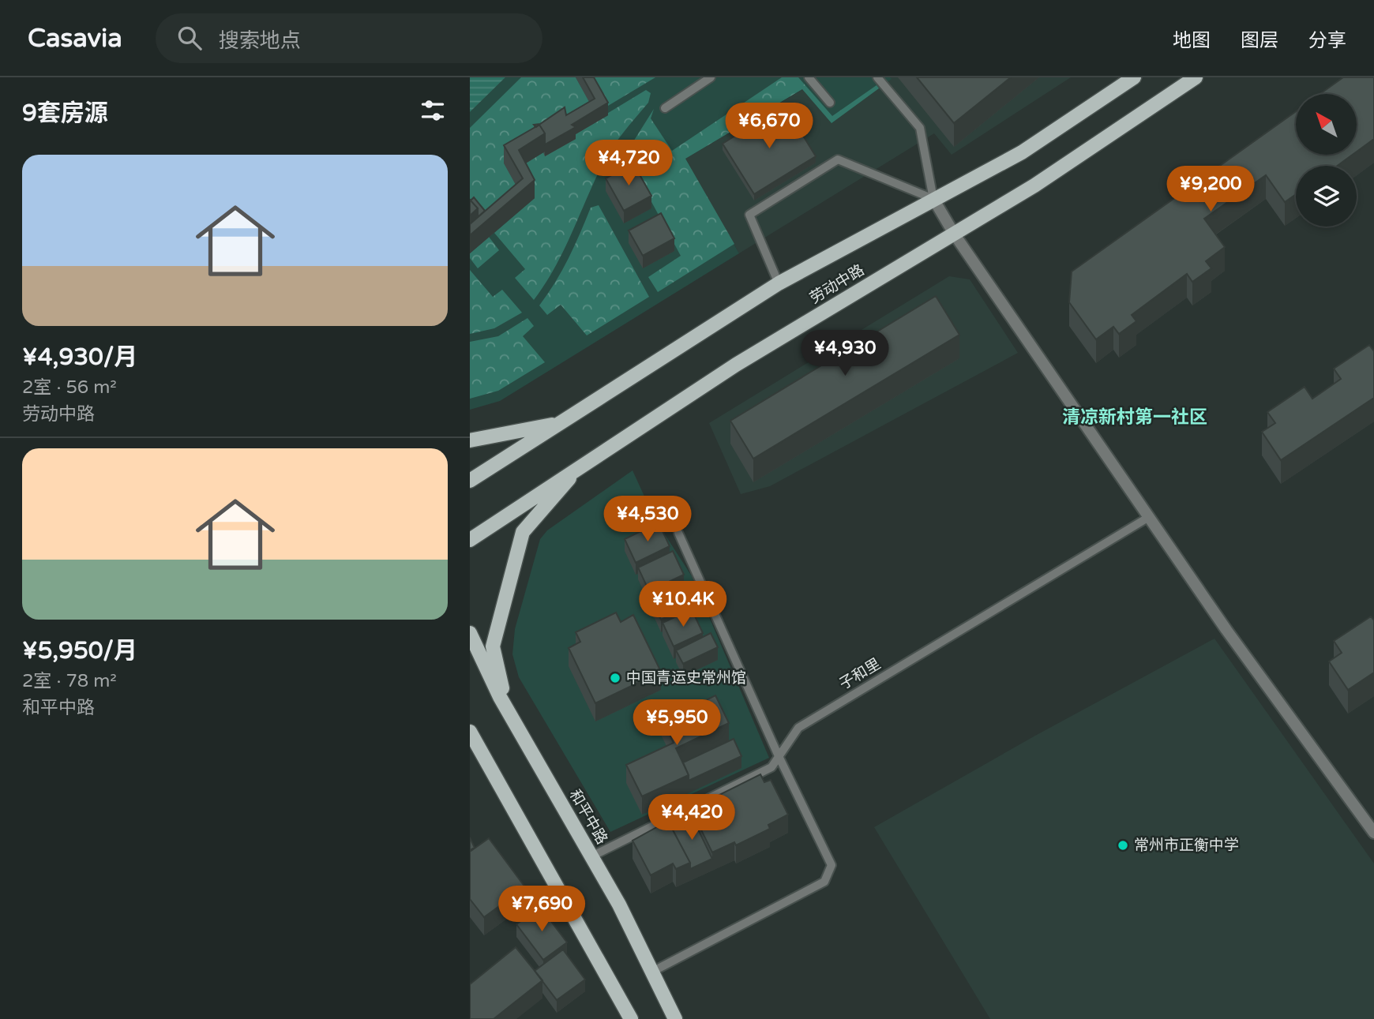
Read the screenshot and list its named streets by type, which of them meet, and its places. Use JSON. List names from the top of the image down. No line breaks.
{"streets":{"main road":["劳动中路","和平中路"],"lane":["子和里"]},"crossings":[["子和里","和平中路"]],"districts":["清凉新村第一社区"],"places":["中国青运史常州馆","常州市正衡中学"],"north":"top left","page":{"header":"Casavia","search":"搜索地点","nav":["地图","图层","分享"],"heading":"9套房源","price":["¥6,670","¥4,720","¥9,200","¥4,930","¥4,530","¥10.4K","¥5,950","¥4,420","¥7,690"],"list":[{"name":"¥4,930/月","note":"2室 · 56 m² · 劳动中路"},{"name":"¥5,950/月","note":"2室 · 78 m² · 和平中路"}]}}
